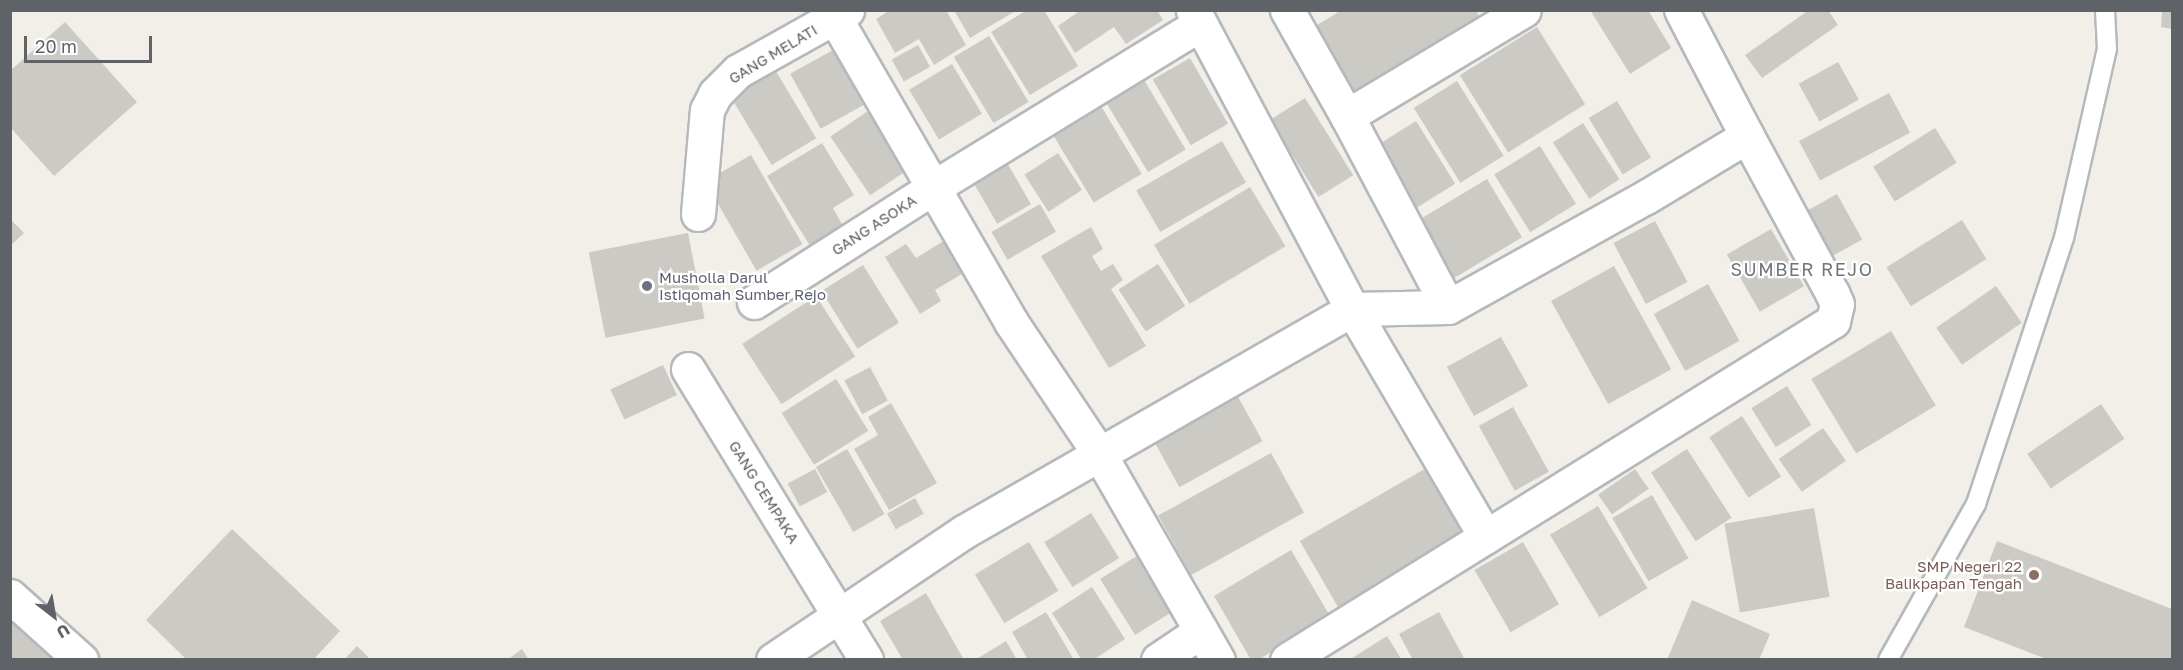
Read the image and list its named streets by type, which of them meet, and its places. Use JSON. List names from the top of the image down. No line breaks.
{"streets":{"street":["GANG MELATI","GANG ASOKA","GANG CEMPAKA"]},"districts":["SUMBER REJO"],"places":["Musholla Darul Istiqomah Sumber Rejo","SMP Negeri 22 Balikpapan Tengah"],"scale_bar":"20 m","north":"bottom right"}
